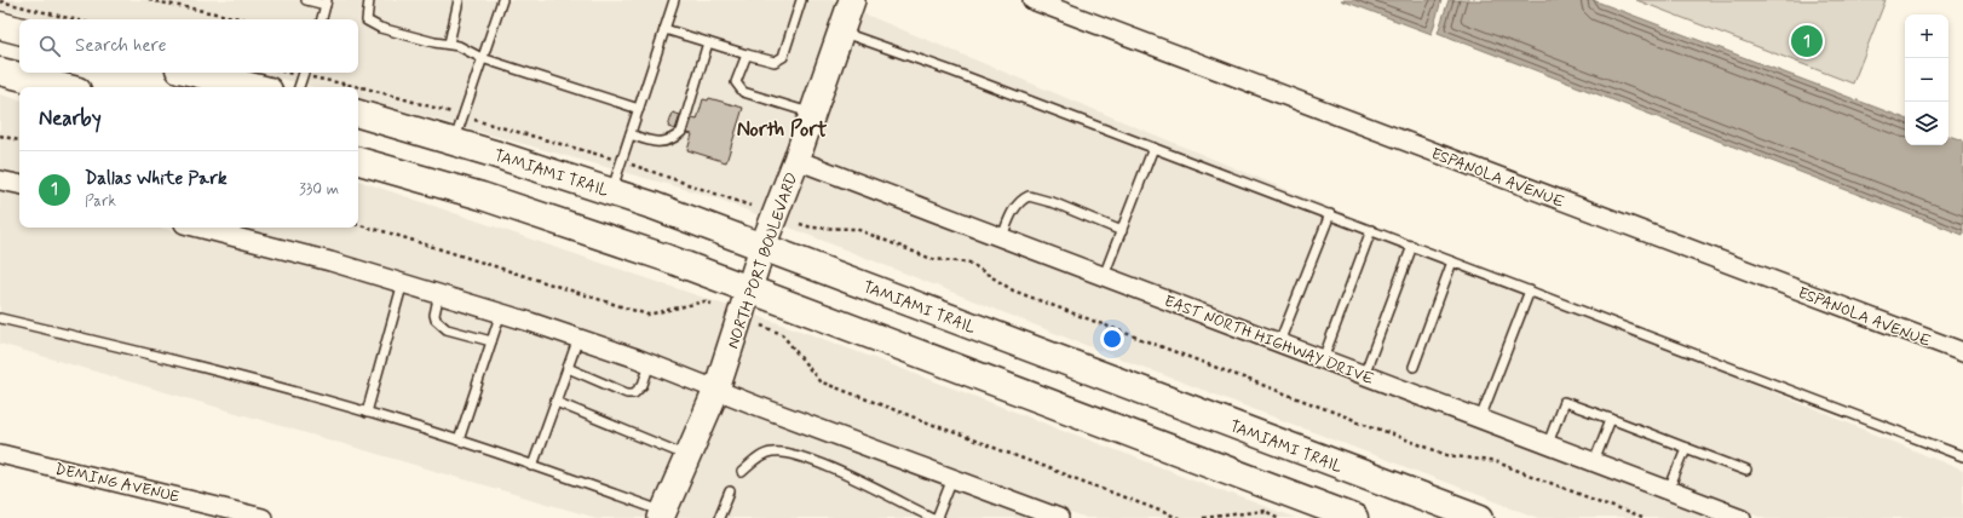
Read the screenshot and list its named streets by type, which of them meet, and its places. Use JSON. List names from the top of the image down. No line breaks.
{"streets":{"main road":["TAMIAMI TRAIL"],"street":["ESPANOLA AVENUE","NORTH PORT BOULEVARD","EAST NORTH HIGHWAY DRIVE","DEMING AVENUE"]},"crossings":[["TAMIAMI TRAIL","NORTH PORT BOULEVARD"],["NORTH PORT BOULEVARD","EAST NORTH HIGHWAY DRIVE"]],"districts":["North Port"],"page":{"map_buttons":["+","−"],"search":"Search here","pins":"1","heading":"Nearby","list":[{"mark":"1","name":"Dallas White Park","note":"Park","value":"330 m"}]}}
